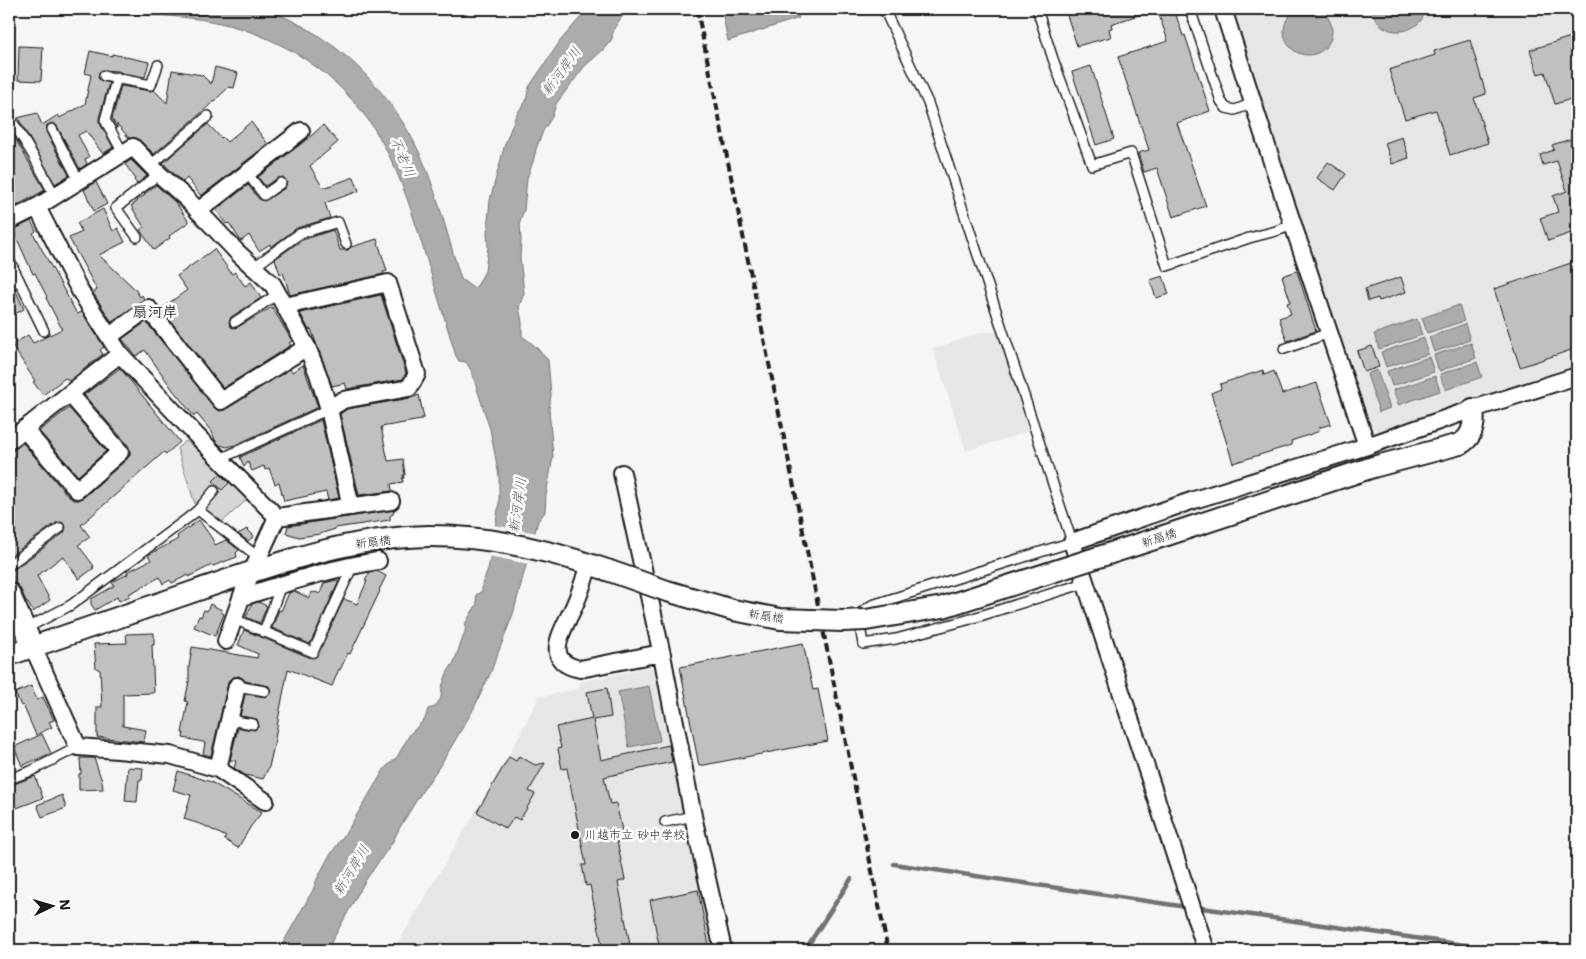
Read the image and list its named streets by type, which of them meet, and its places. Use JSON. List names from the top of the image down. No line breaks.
{"streets":{"street":["新扇橋"]},"districts":["扇河岸"],"water":["新河岸川","不老川"],"places":["川越市立 砂中学校"],"north":"right"}
